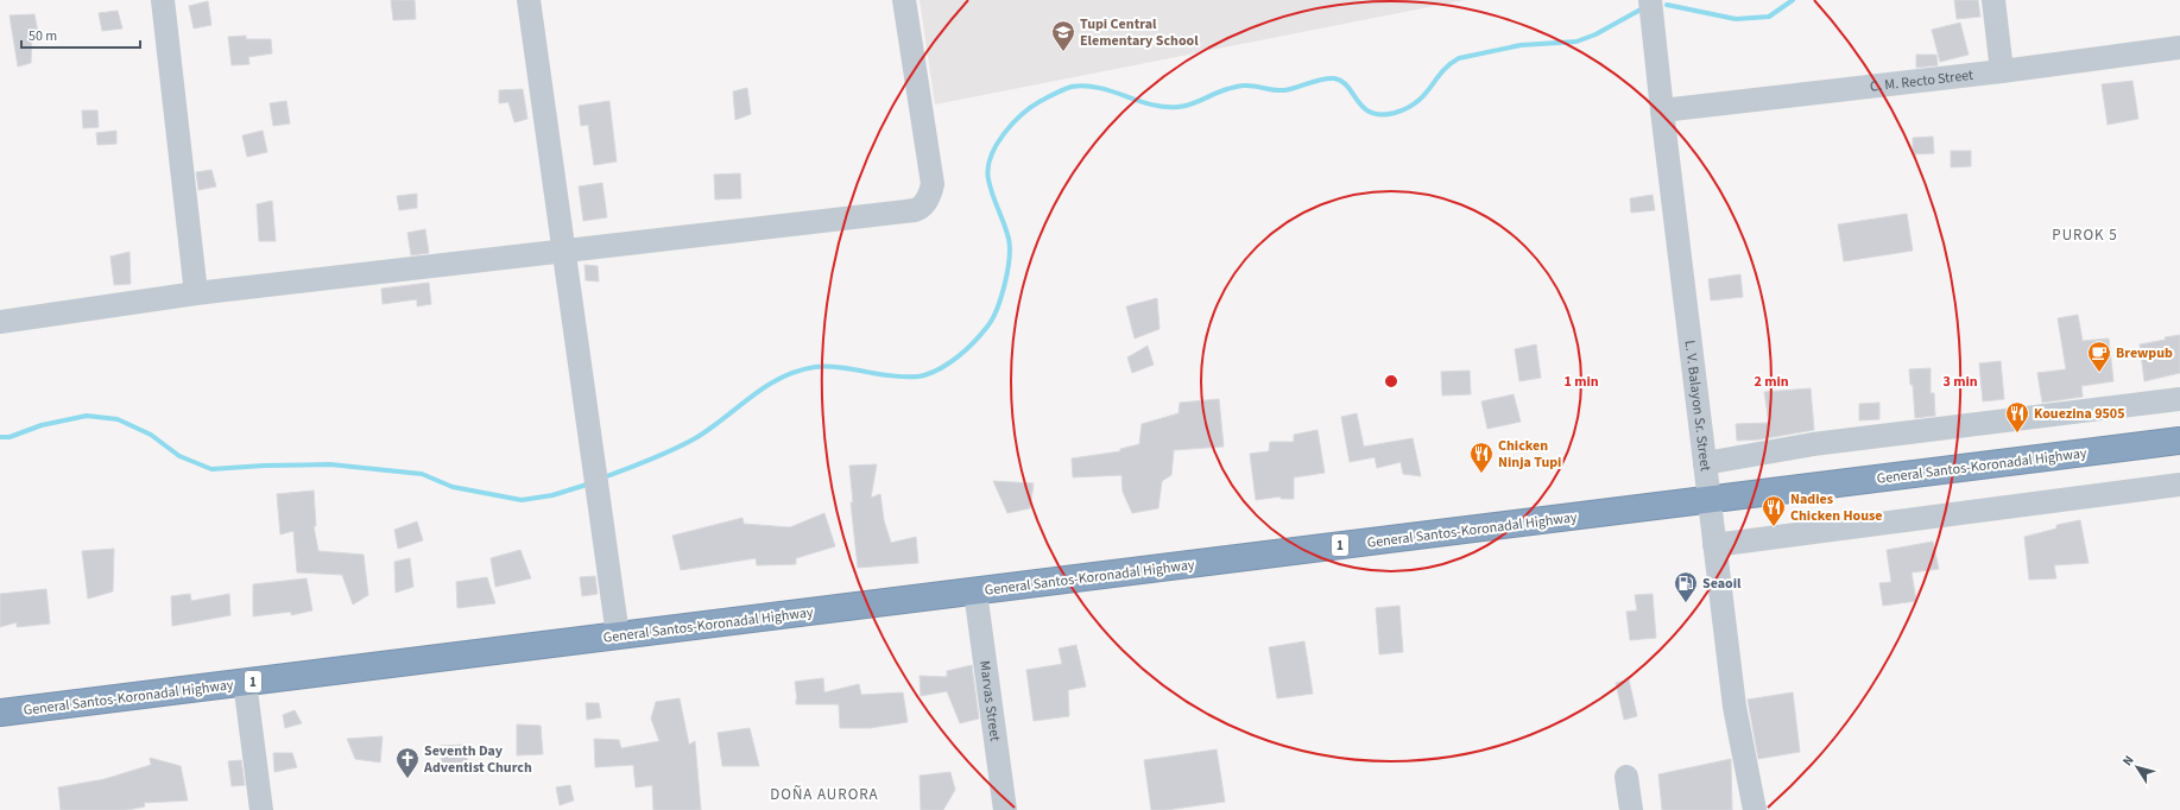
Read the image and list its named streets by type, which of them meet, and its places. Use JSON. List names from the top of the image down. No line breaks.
{"streets":{"highway":["General Santos-Koronadal Highway","1"],"street":["C. M. Recto Street","L. V. Balayon Sr. Street","Marvas Street"]},"crossings":[["C. M. Recto Street","L. V. Balayon Sr. Street"],["L. V. Balayon Sr. Street","General Santos-Koronadal Highway"],["General Santos-Koronadal Highway","Marvas Street"]],"districts":["PUROK 5","DOÑA AURORA"],"places":{"school or university":["Tupi Central Elementary School"],"cafe":["Brewpub"],"restaurant":["Kouezina 9505","Chicken Ninja Tupi","Nadies Chicken House"],"fuel station":["Seaoil"],"church":["Seventh Day Adventist Church"]},"scale_bar":"50 m","north":"top left","rings":["1 min","2 min","3 min"]}
